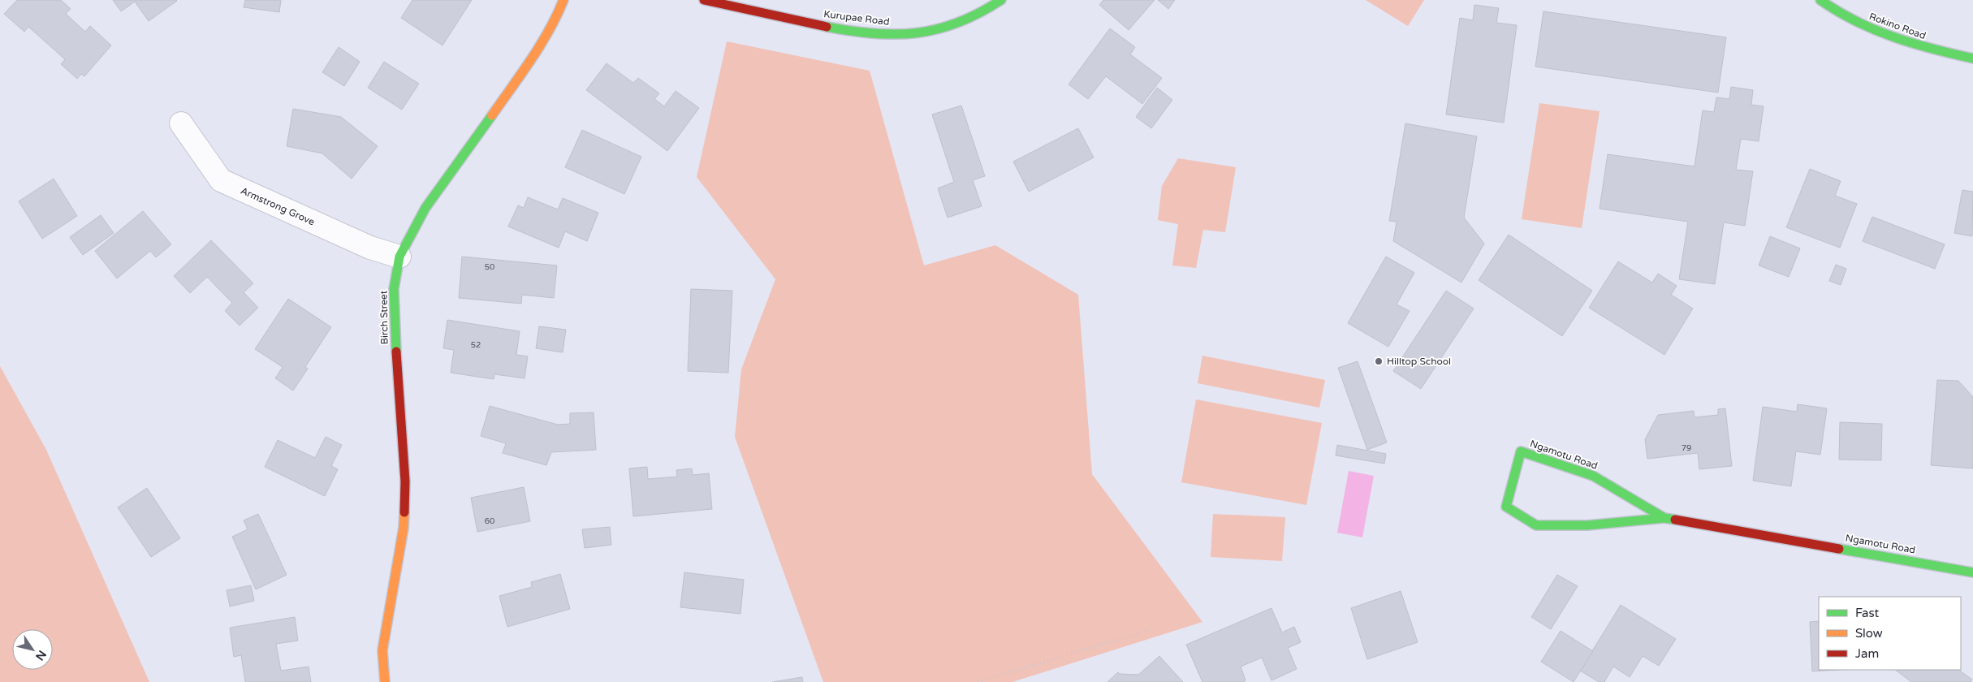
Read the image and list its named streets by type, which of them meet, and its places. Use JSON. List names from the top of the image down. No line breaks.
{"streets":{"street":["Kurupae Road","Rokino Road","Armstrong Grove","Birch Street","Ngamotu Road"]},"crossings":[["Armstrong Grove","Birch Street"]],"places":["Hilltop School"],"house_numbers":["50","52","79","60"],"legend":["Fast","Slow","Jam"],"north":"bottom right"}
